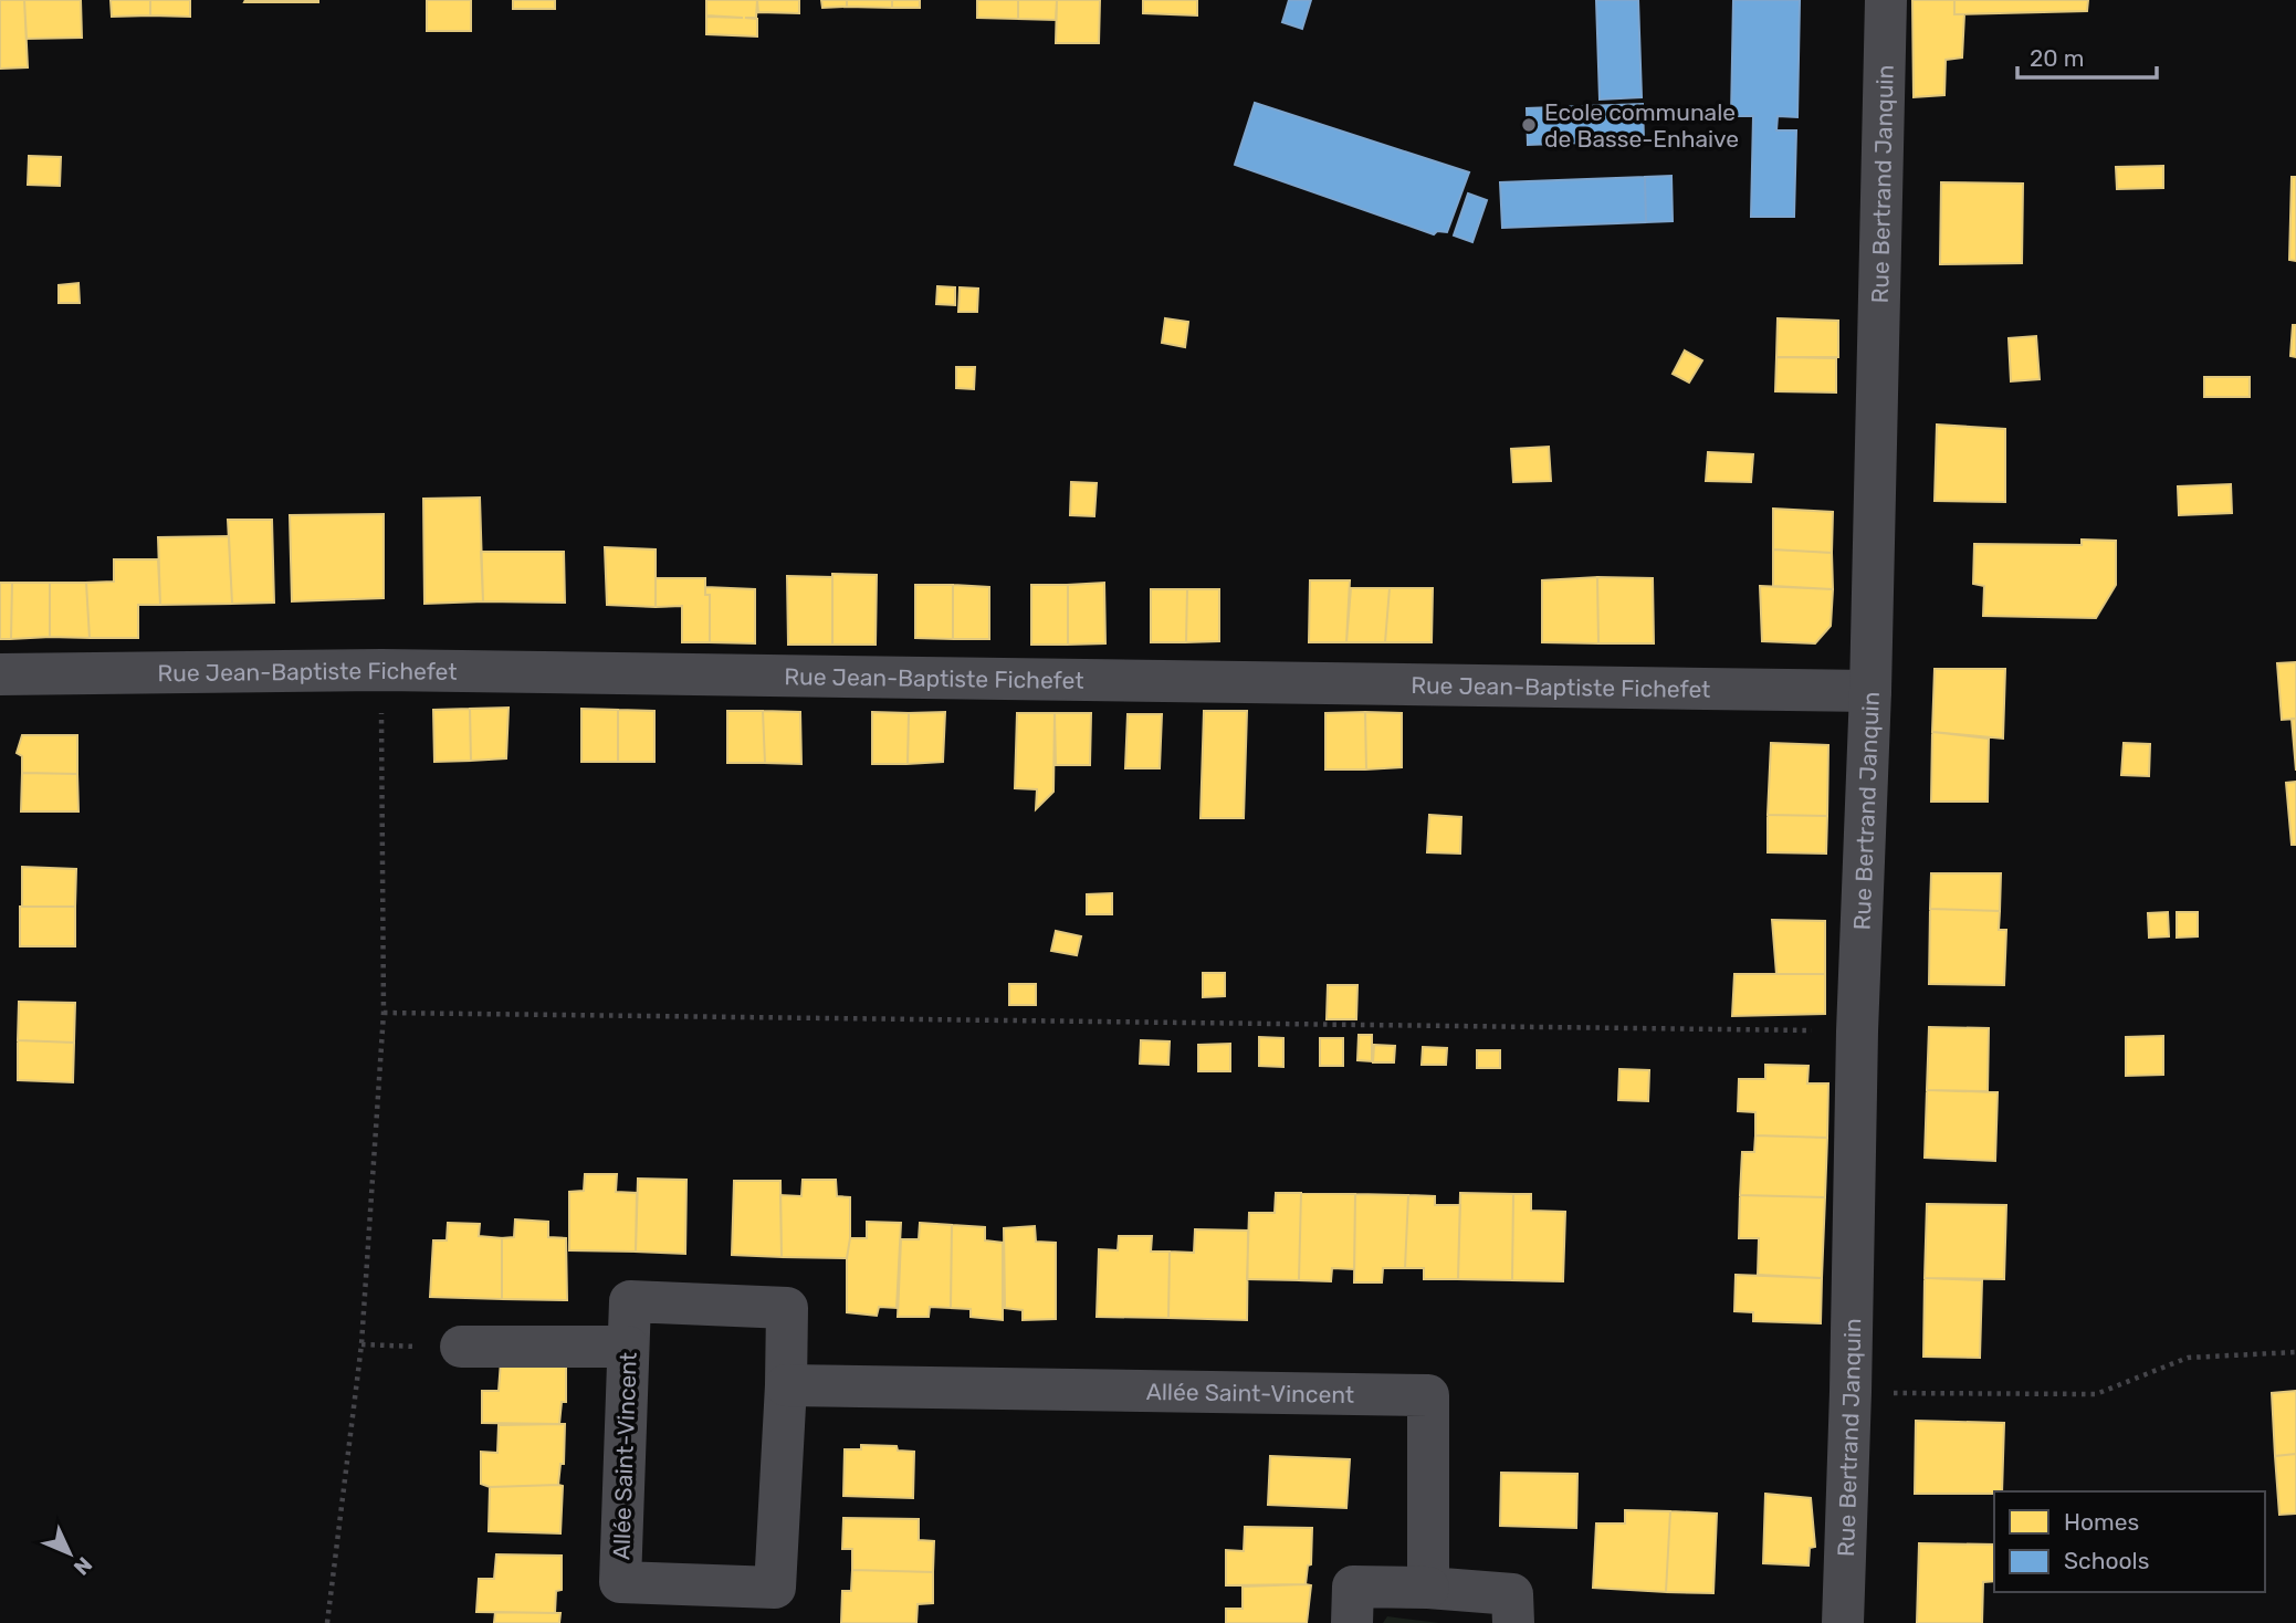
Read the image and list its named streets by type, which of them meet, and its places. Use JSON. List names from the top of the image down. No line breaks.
{"streets":{"street":["Rue Bertrand Janquin","Rue Jean-Baptiste Fichefet","Allée Saint-Vincent"]},"crossings":[["Rue Bertrand Janquin","Rue Jean-Baptiste Fichefet"]],"places":["Ecole communale de Basse-Enhaive"],"legend":["Homes","Schools"],"scale_bar":"20 m","north":"bottom right"}
